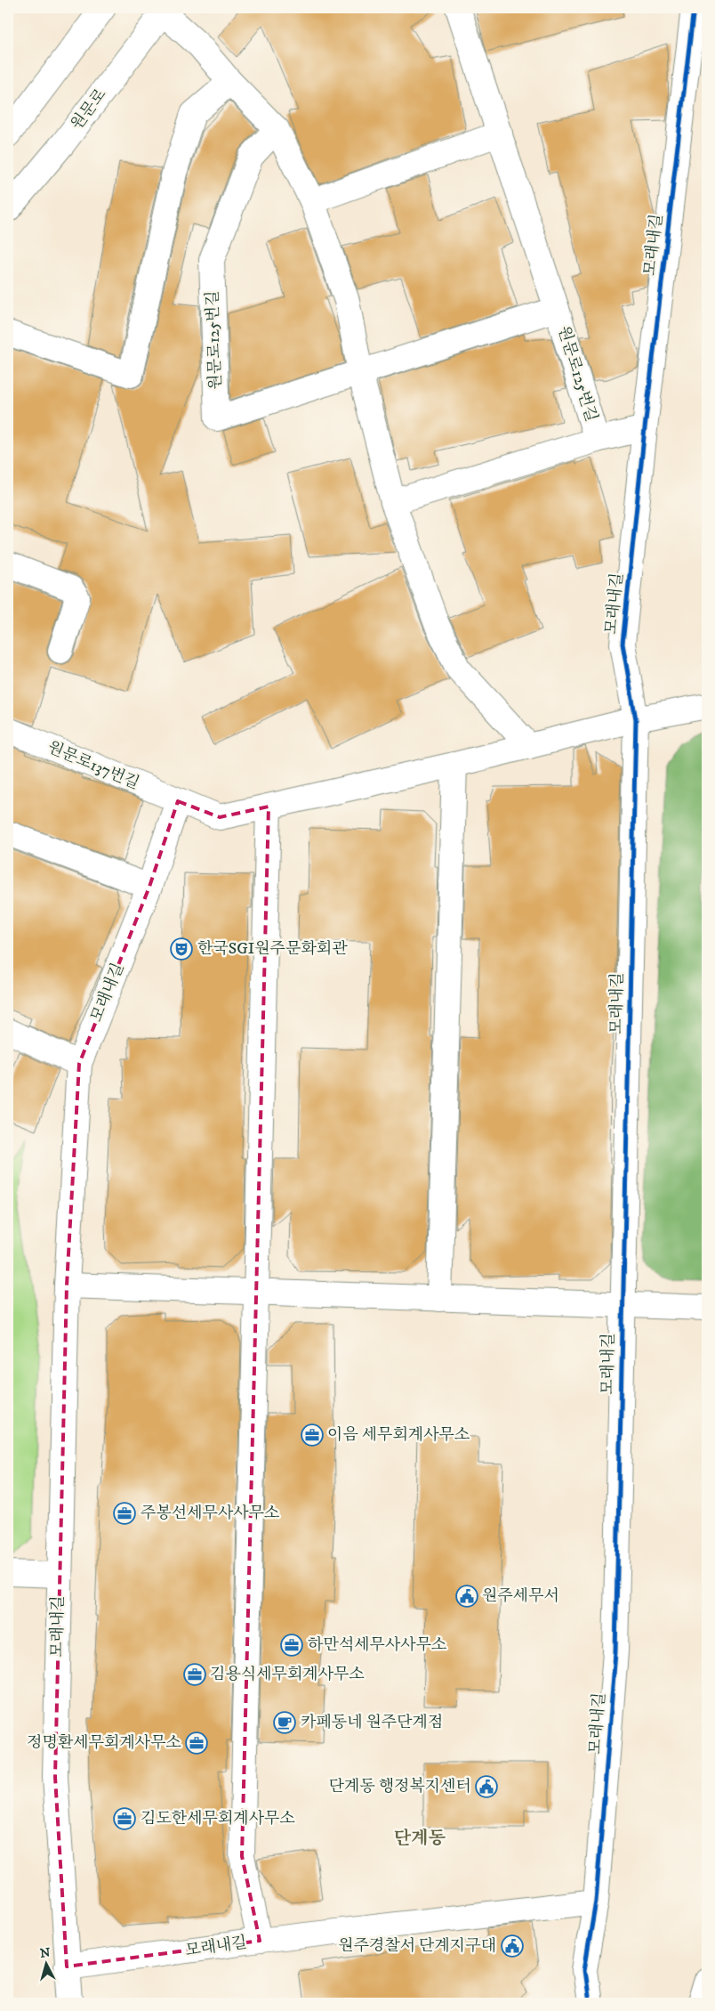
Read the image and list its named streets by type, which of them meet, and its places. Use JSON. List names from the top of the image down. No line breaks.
{"streets":{"street":["원문로","모래내길","원문로125번길","원문로137번길"]},"crossings":[["모래내길","원문로125번길"],["모래내길","원문로137번길"]],"districts":["단계동"],"places":{"theatre":["한국SGI원주문화회관"],"office":["이음 세무회계사무소","주봉선세무사사무소","하만석세무사사무소","김용식세무회계사무소","정명환세무회계사무소","김도한세무회계사무소"],"public building":["원주세무서","단계동 행정복지센터","원주경찰서 단계지구대"],"cafe":["카페동네 원주단계점"]},"north":"top"}
